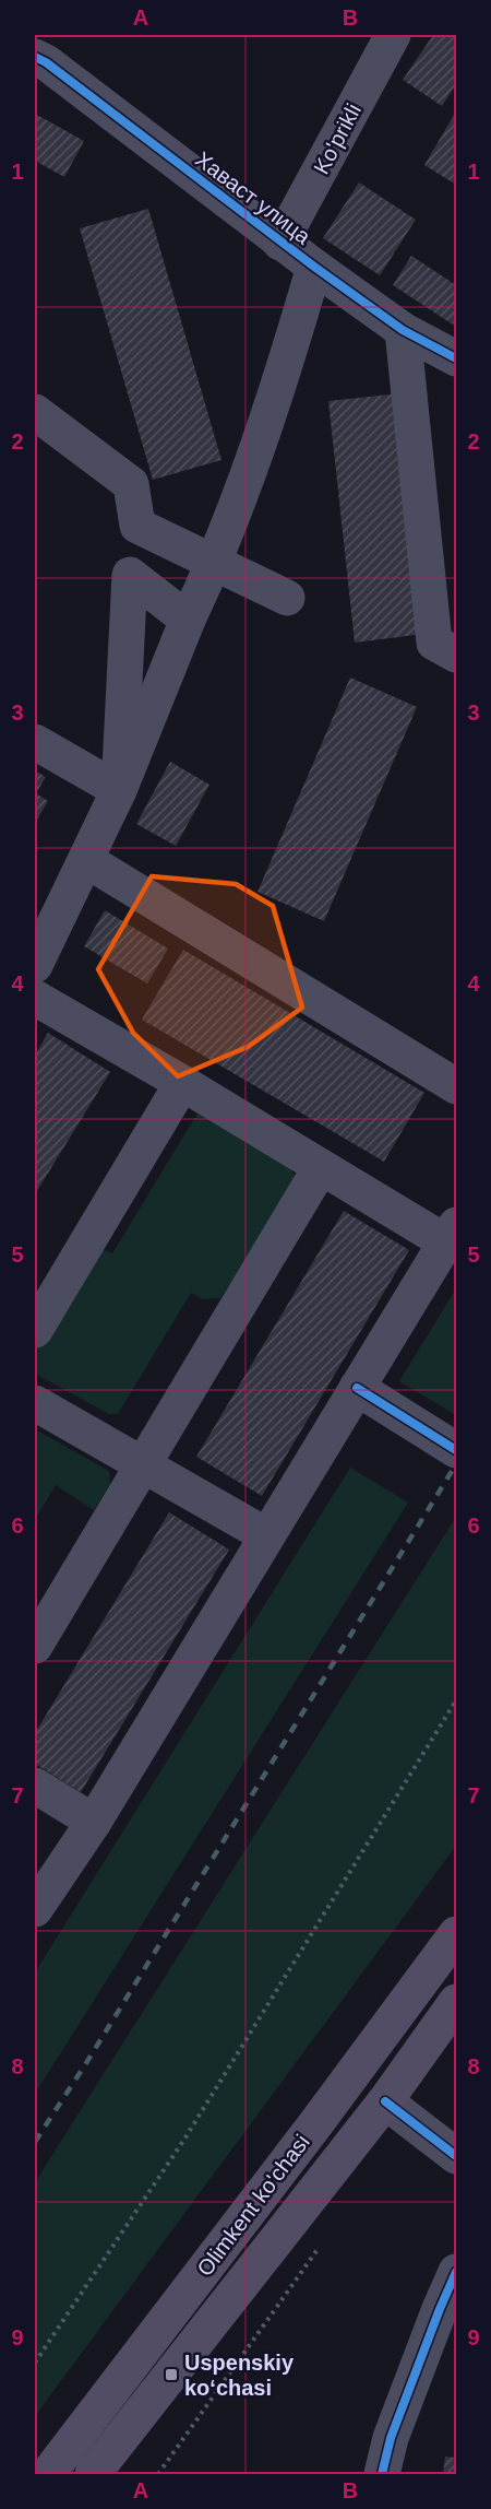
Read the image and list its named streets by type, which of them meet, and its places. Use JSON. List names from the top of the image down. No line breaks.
{"streets":{"main road":["Olimkent ko'chasi"],"street":["Ko'prikli","Хаваст улица"]},"crossings":[["Ko'prikli","Хаваст улица"]],"places":{"transit":["Uspenskiy koʻchasi"]},"grid":{"columns":["A","B"],"rows":["1","2","3","4","5","6","7","8","9"]}}
